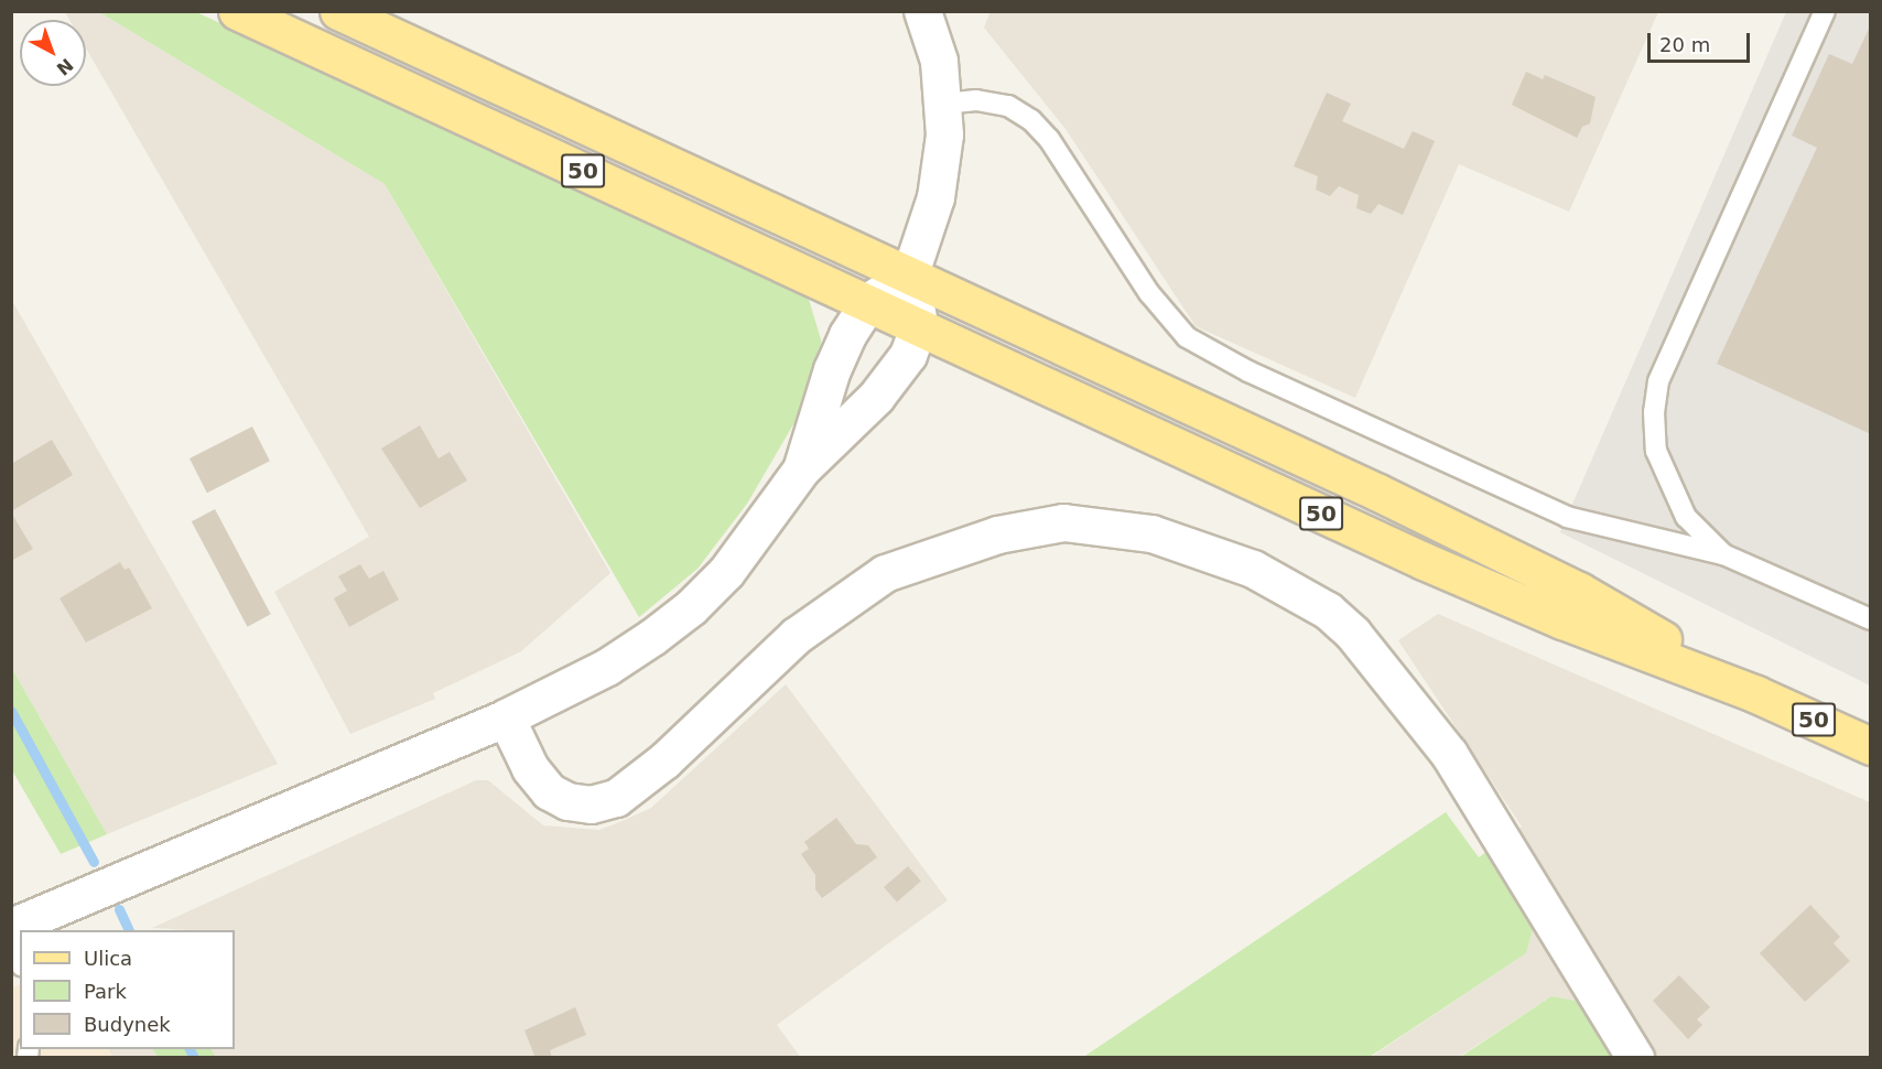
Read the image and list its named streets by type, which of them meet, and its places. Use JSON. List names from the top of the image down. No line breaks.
{"streets":{"main road":["50"]},"legend":["Ulica","Park","Budynek"],"scale_bar":"20 m","north":"bottom right"}
